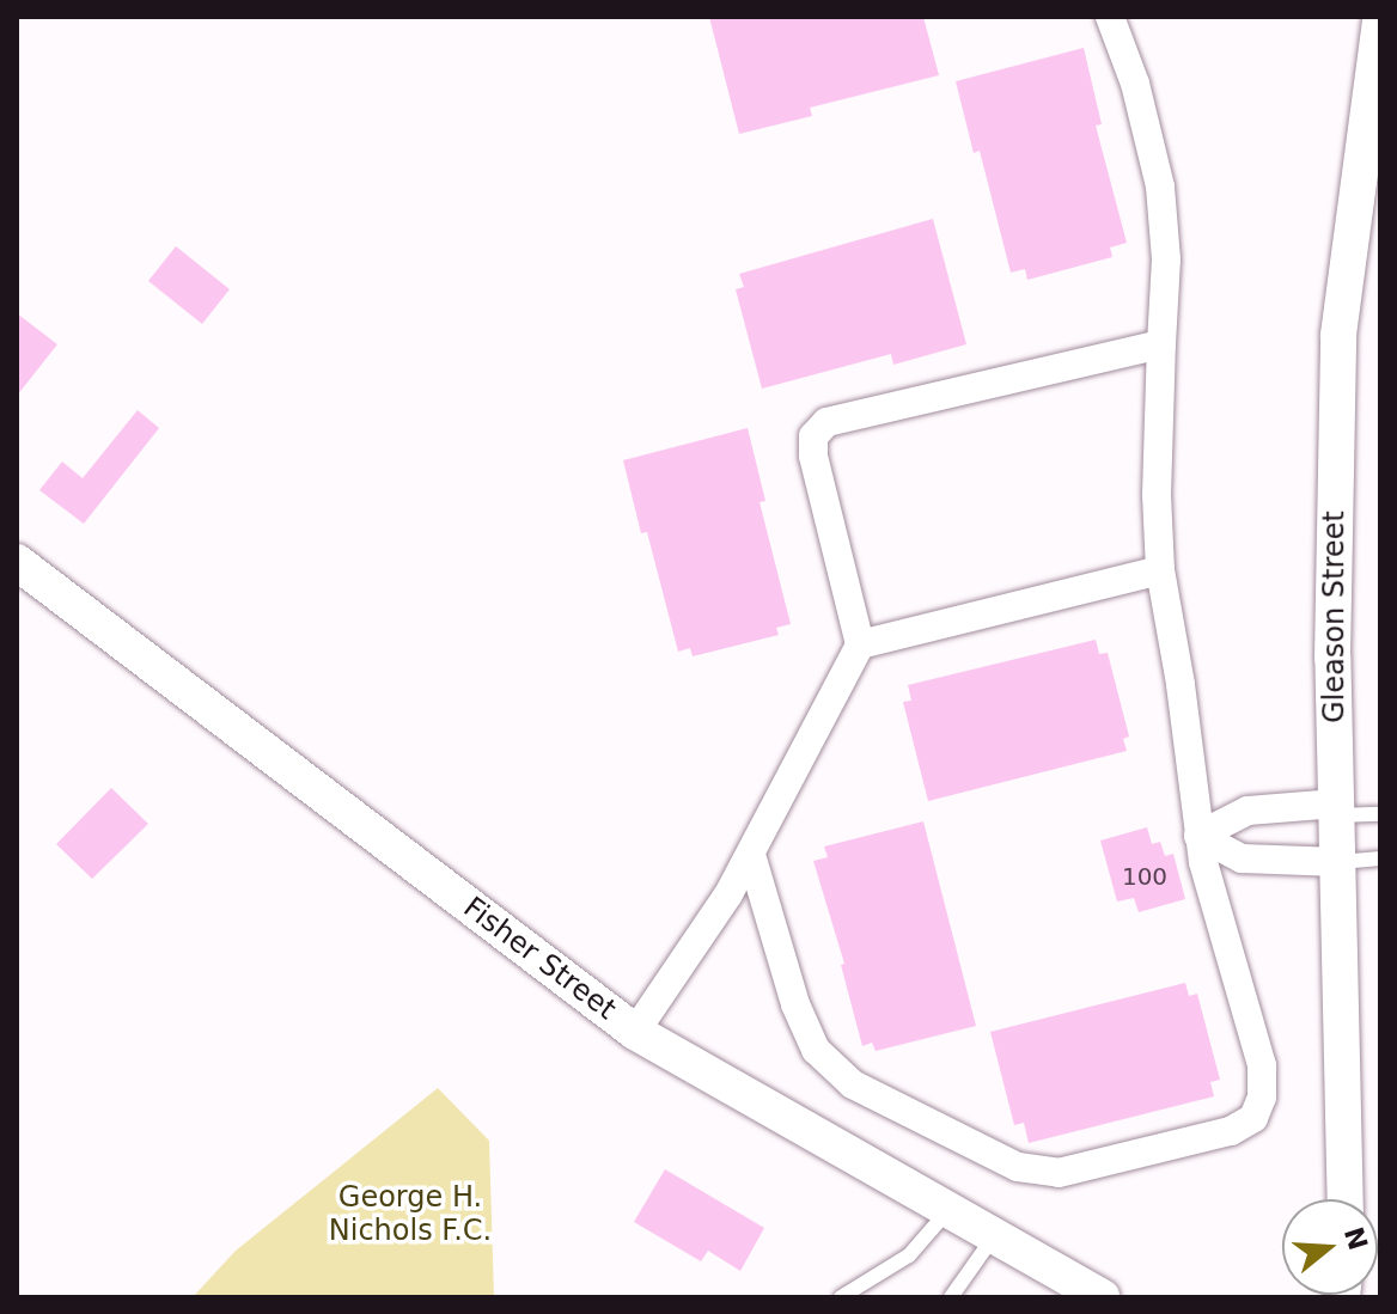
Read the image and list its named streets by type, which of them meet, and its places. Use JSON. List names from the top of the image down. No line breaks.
{"streets":{"street":["Gleason Street","Fisher Street"]},"parks":["George H. Nichols F.C."],"house_numbers":["100"],"north":"right"}
